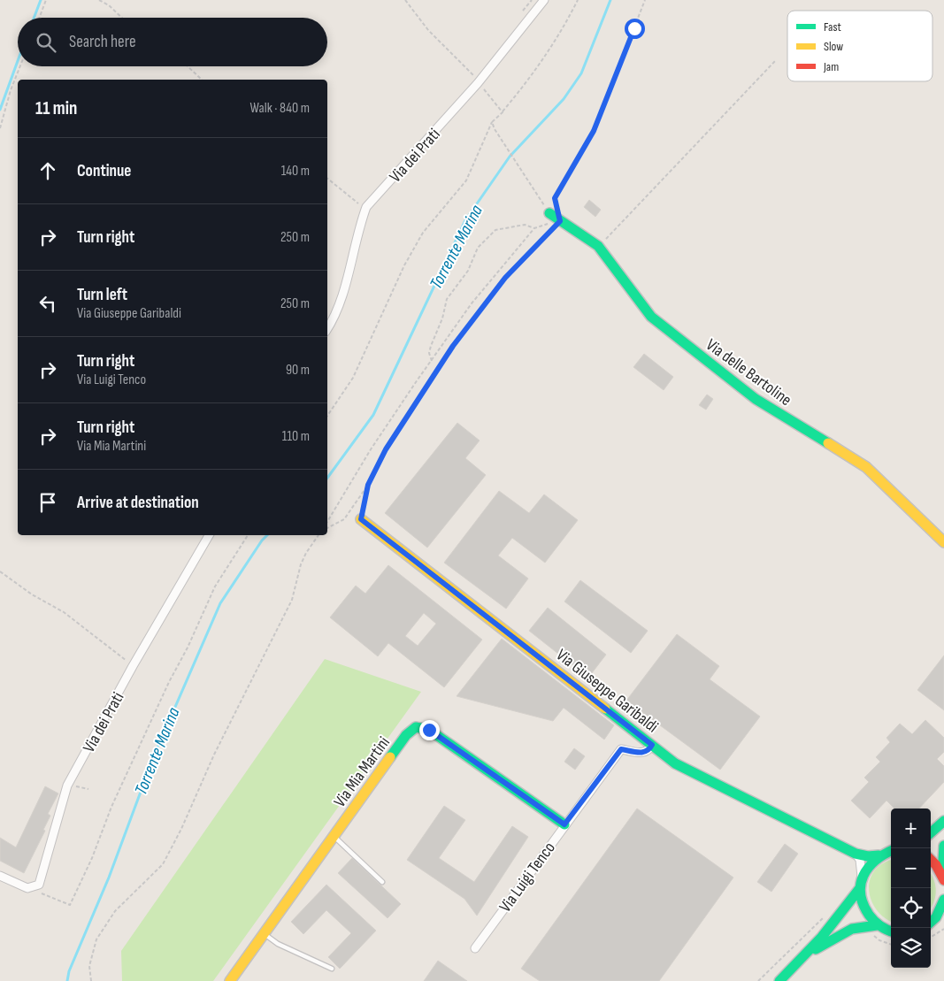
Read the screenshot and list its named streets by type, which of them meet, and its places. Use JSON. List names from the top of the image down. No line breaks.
{"streets":{"street":["Via dei Prati","Via delle Bartoline","Via Giuseppe Garibaldi","Via Mia Martini","Via Luigi Tenco"]},"crossings":[["Via Giuseppe Garibaldi","Via Luigi Tenco"],["Via Mia Martini","Via Luigi Tenco"]],"water":["Torrente Marina"],"legend":["Fast","Slow","Jam"],"page":{"search":"Search here","heading":["11 min","Walk · 840 m"],"list":[["Continue","140 m"],["Turn right","250 m"],["Turn left","Via Giuseppe Garibaldi","250 m"],["Turn right","Via Luigi Tenco","90 m"],["Turn right","Via Mia Martini","110 m"],"Arrive at destination"],"map_buttons":["+","−"]}}
